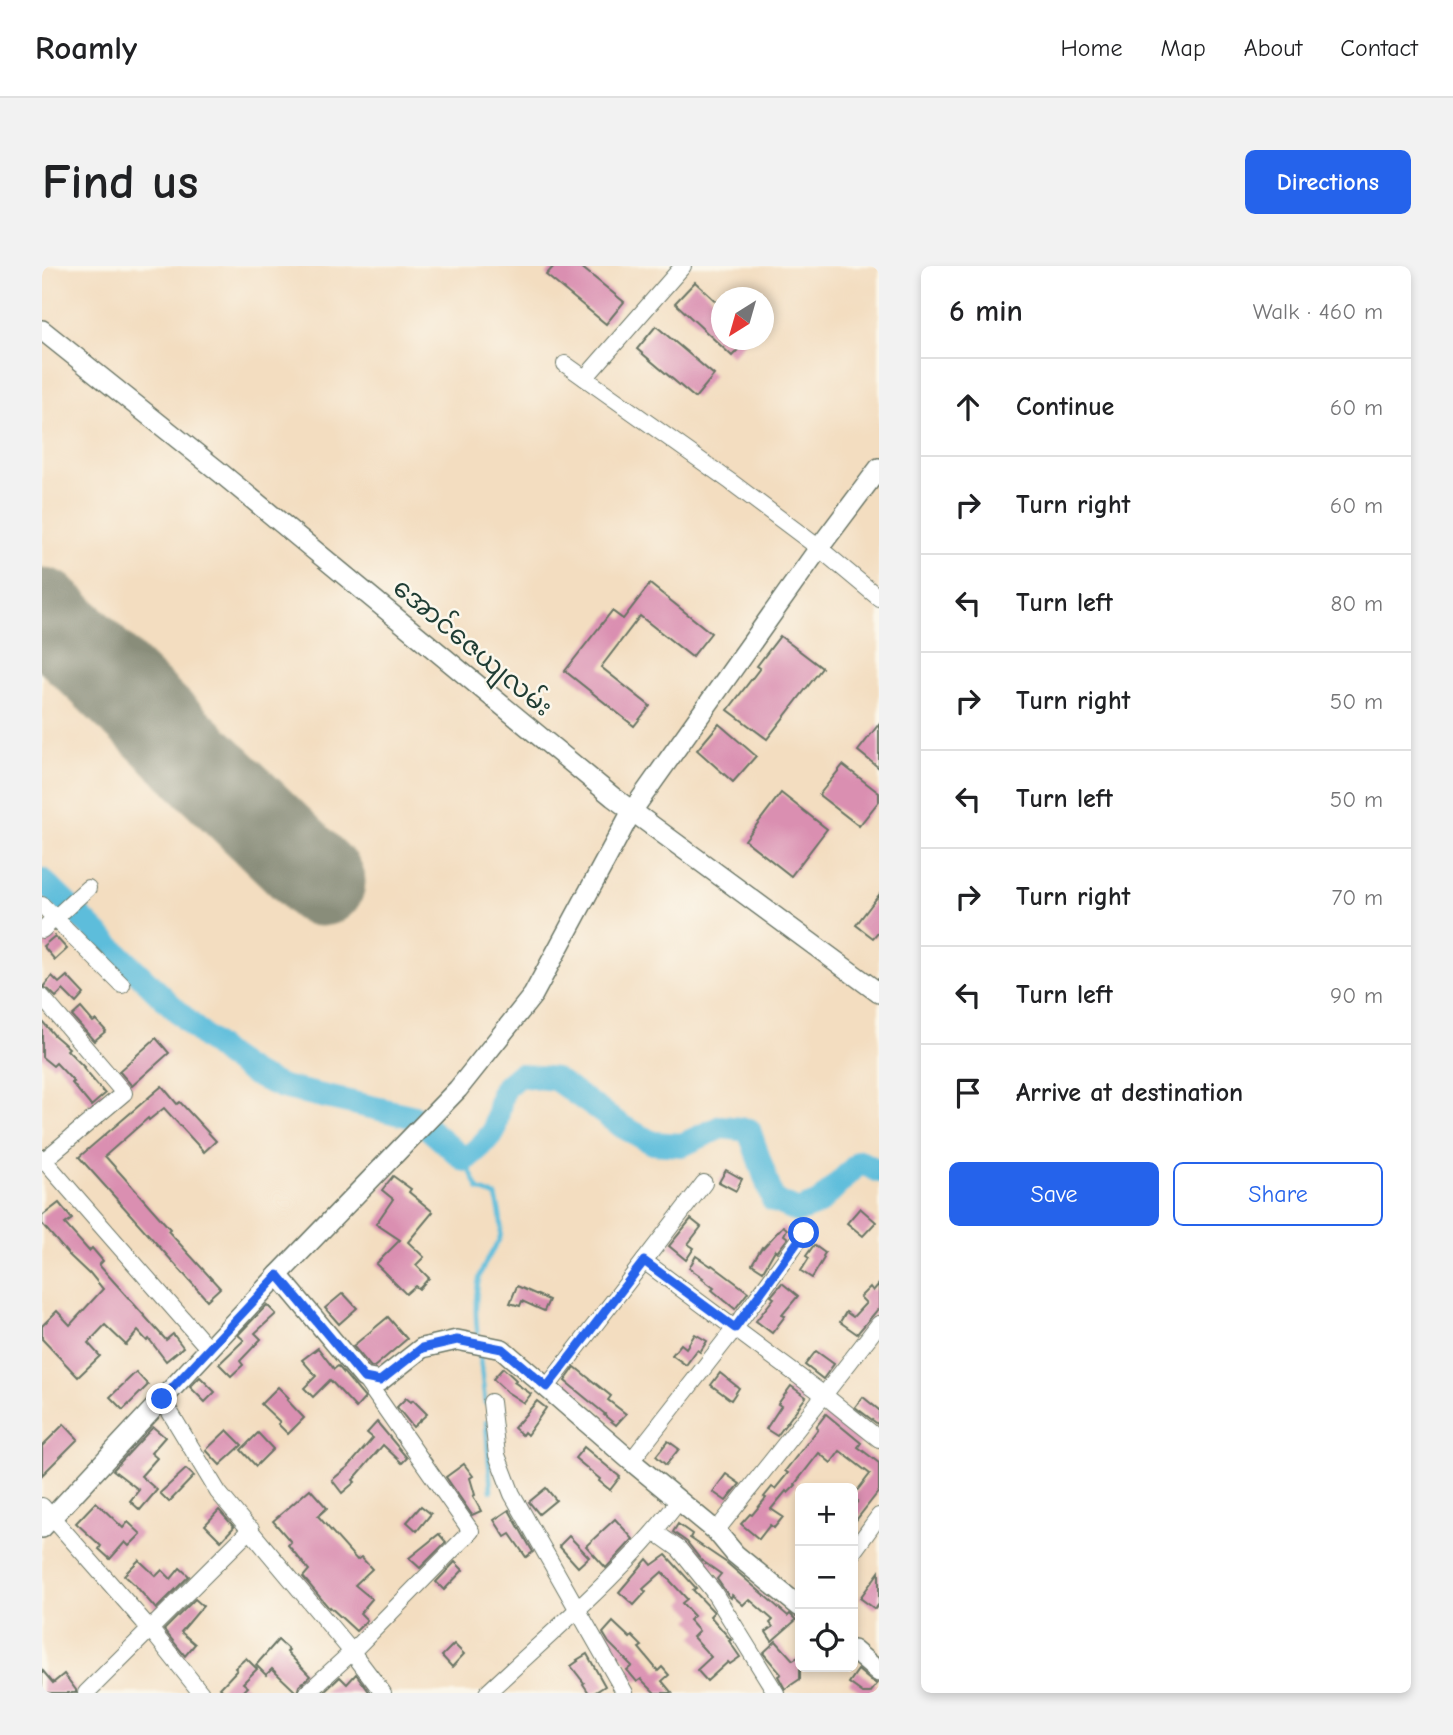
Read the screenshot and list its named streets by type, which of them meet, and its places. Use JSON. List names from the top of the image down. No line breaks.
{"streets":{"street":["အောင်ဇေယျလမ်း"]},"north":"bottom left","page":{"header":"Roamly","nav":["Home","Map","About","Contact"],"buttons":["Directions",["Save","Share"]],"title":"Find us","heading":["6 min","Walk · 460 m"],"list":[["Continue","60 m"],["Turn right","60 m"],["Turn left","80 m"],["Turn right","50 m"],["Turn left","50 m"],["Turn right","70 m"],["Turn left","90 m"],"Arrive at destination"],"map_buttons":["+","−"]}}
